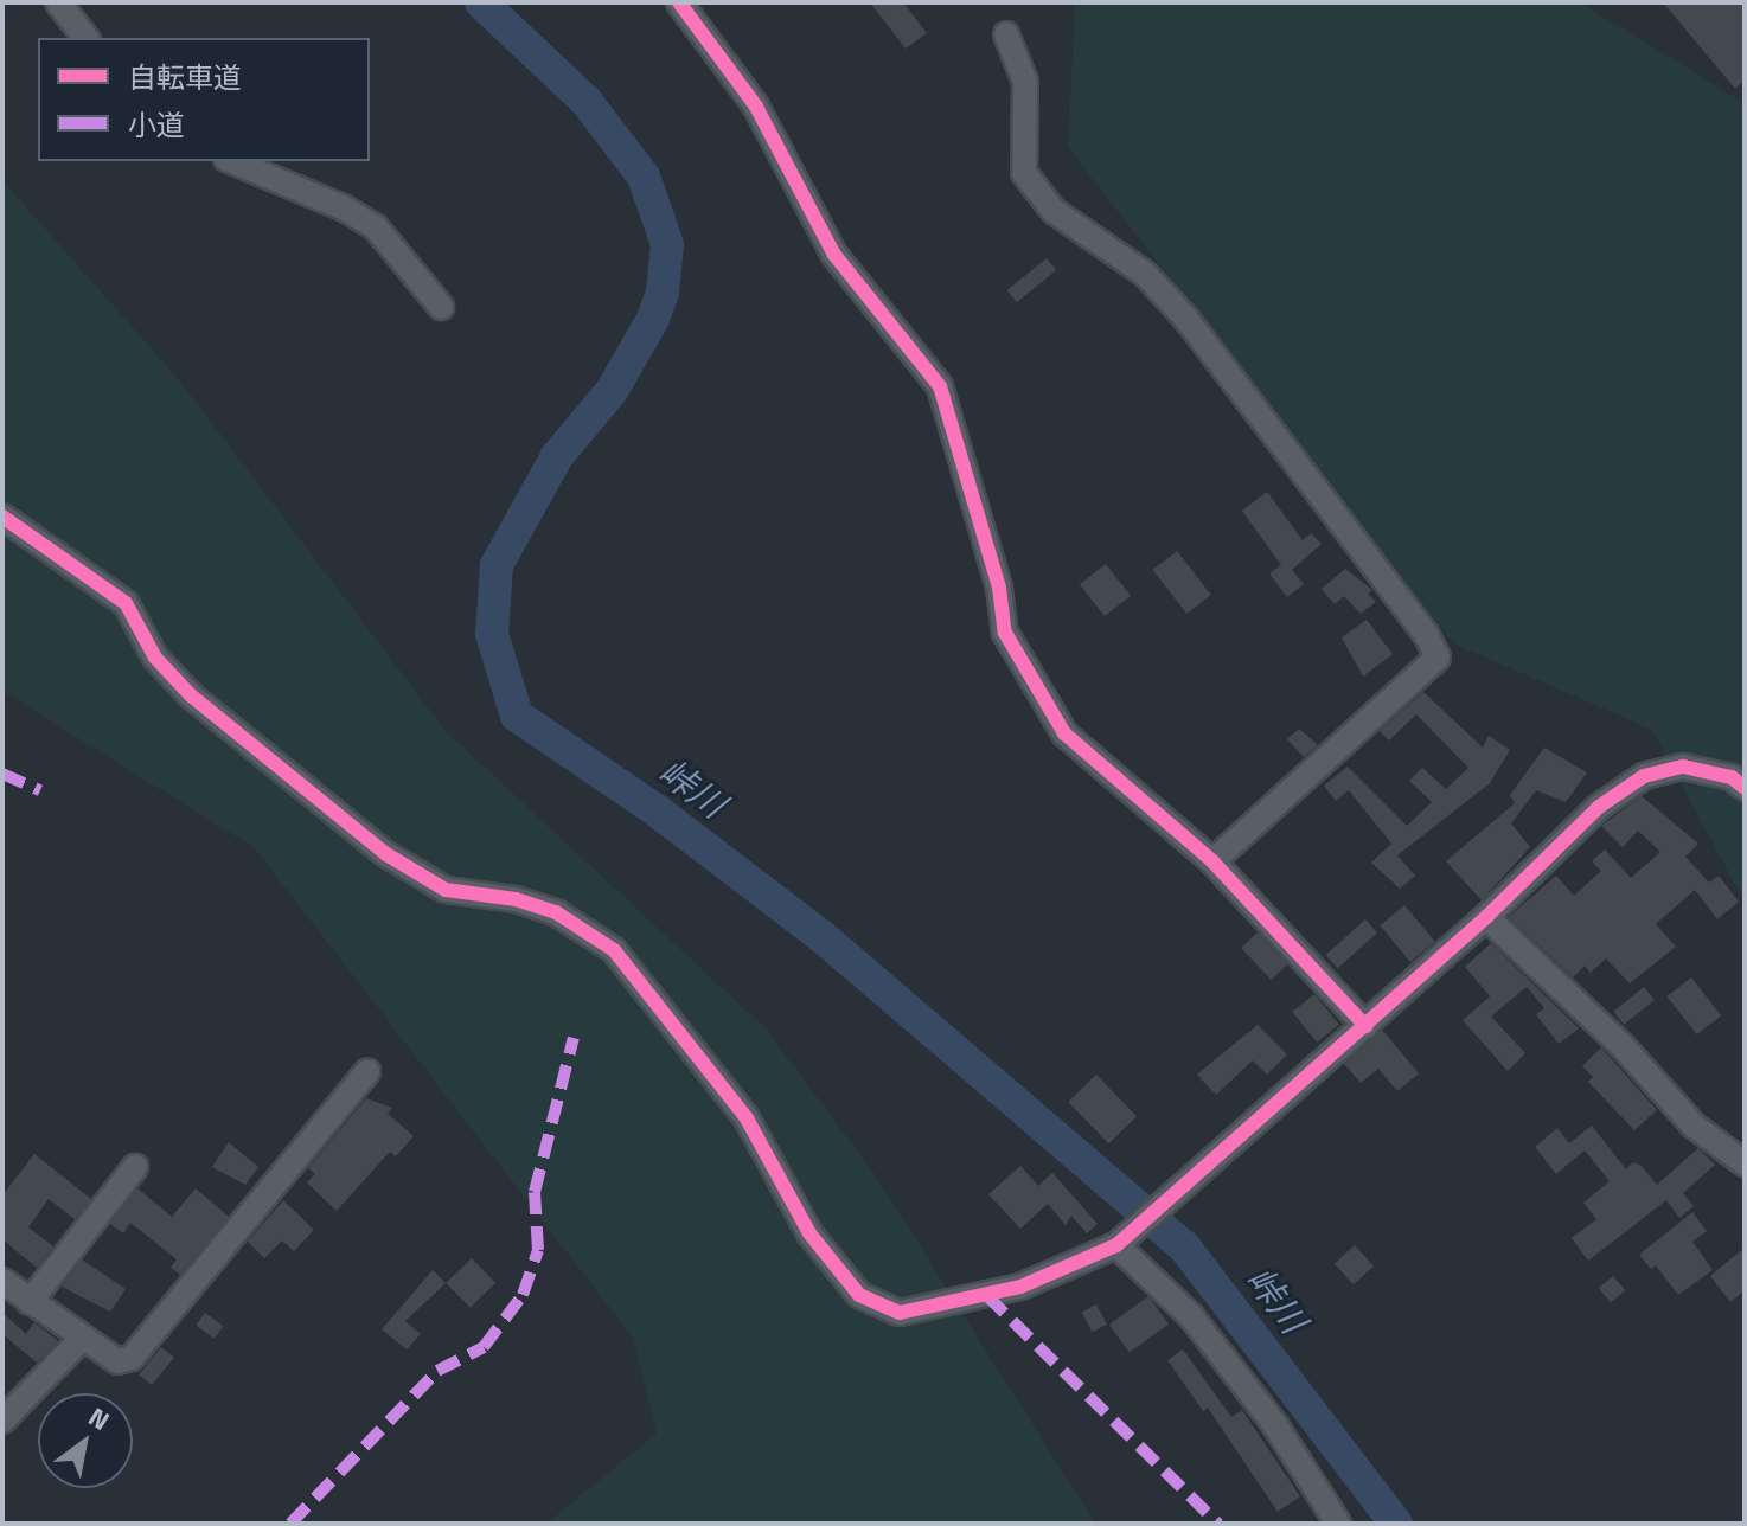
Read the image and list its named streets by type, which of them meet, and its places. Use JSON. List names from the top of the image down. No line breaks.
{"water":["峠川"],"legend":["自転車道","小道"],"north":"top right"}
